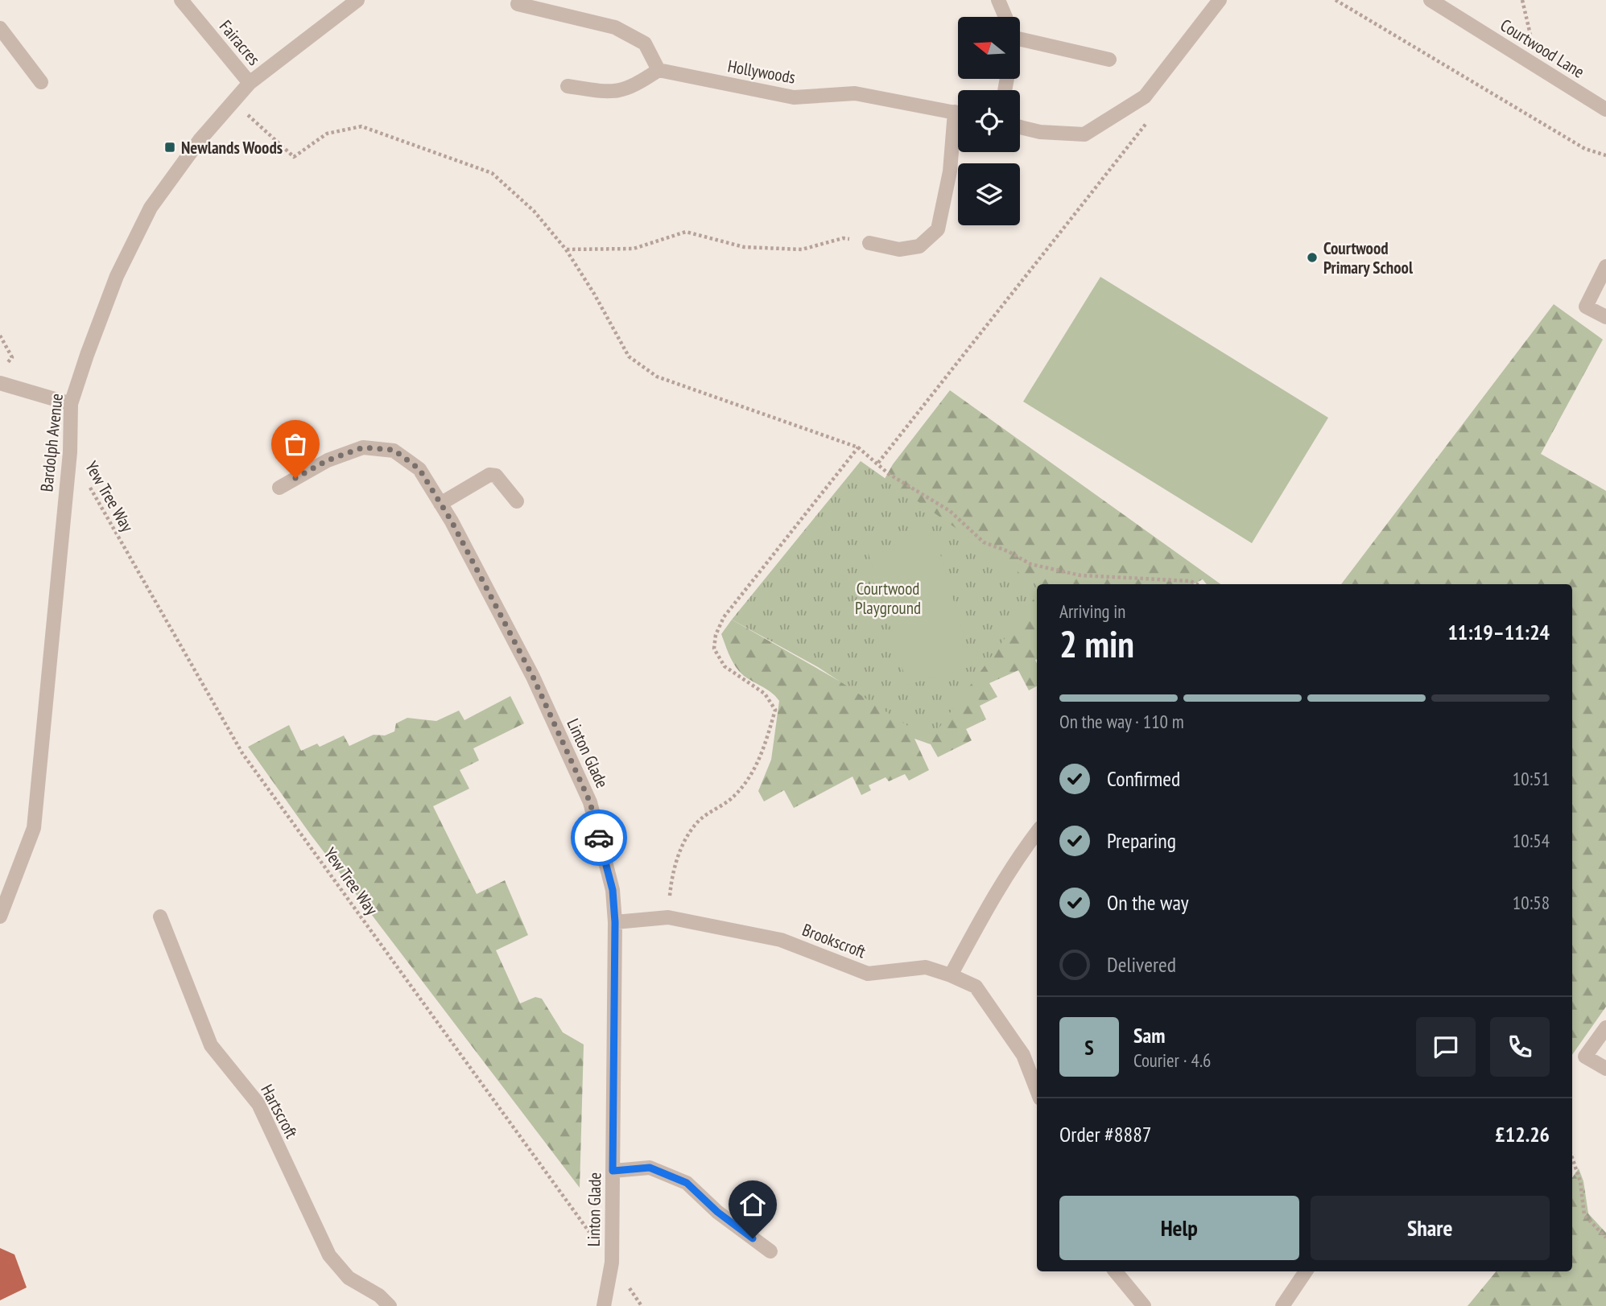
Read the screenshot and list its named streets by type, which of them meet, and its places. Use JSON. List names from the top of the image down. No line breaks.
{"streets":{"street":["Fairacres","Courtwood Lane","Hollywoods","Bardolph Avenue","Linton Glade","Brookscroft","Hartscroft"],"path":["Yew Tree Way"]},"crossings":[["Fairacres","Bardolph Avenue"],["Bardolph Avenue","Yew Tree Way"],["Yew Tree Way","Linton Glade"],["Linton Glade","Brookscroft"]],"parks":["Courtwood Playground"],"places":{"transit":["Newlands Woods"],"other":["Courtwood Primary School"]},"north":"left","page":{"heading":["2 min","Arriving in","11:19–11:24"],"panel":["Sam","Courier · 4.6","Order #8887","£12.26"],"bar":"On the way · 110 m","list":[["Confirmed","10:51"],["Preparing","10:54"],["On the way","10:58"],"Delivered"],"round":"S","buttons":["Help","Share"]}}
